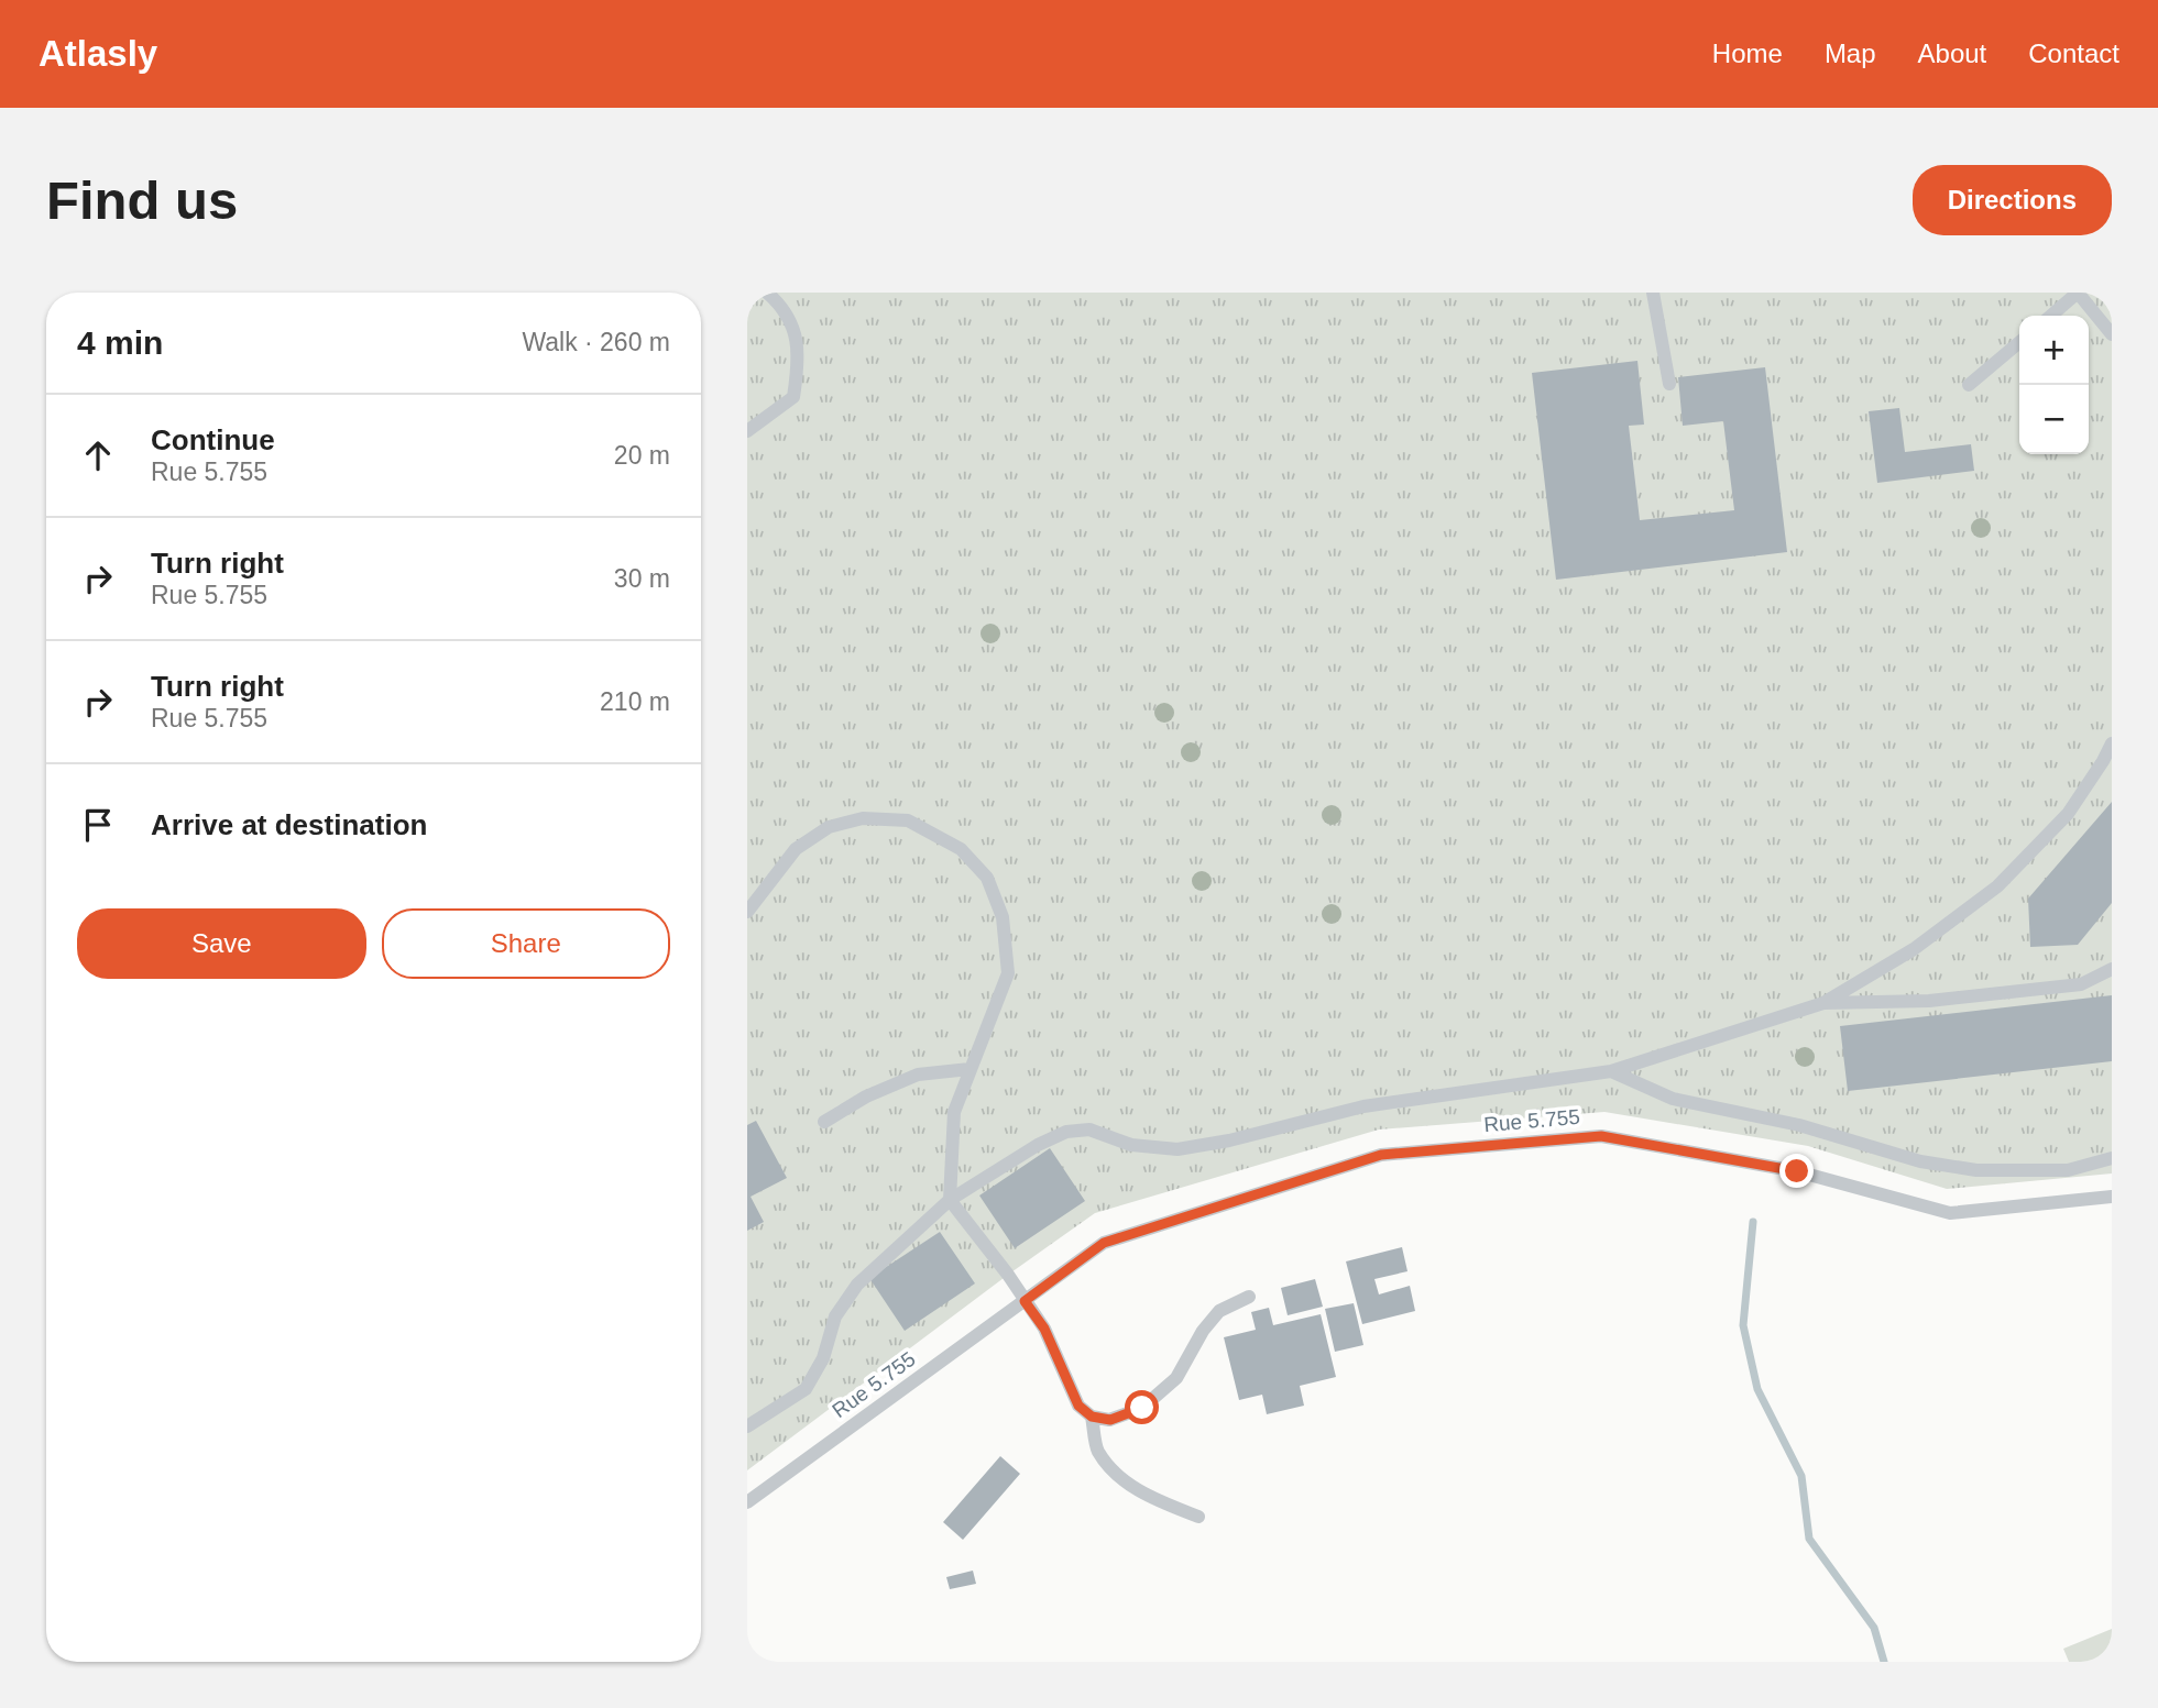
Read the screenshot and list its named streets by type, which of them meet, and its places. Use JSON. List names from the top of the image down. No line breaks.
{"streets":{"lane":["Rue 5.755"]},"page":{"header":"Atlasly","nav":["Home","Map","About","Contact"],"buttons":["Directions",["Save","Share"]],"title":"Find us","heading":["4 min","Walk · 260 m"],"map_buttons":["+","−"],"list":[["Continue","Rue 5.755","20 m"],["Turn right","Rue 5.755","30 m"],["Turn right","Rue 5.755","210 m"],"Arrive at destination"]}}
